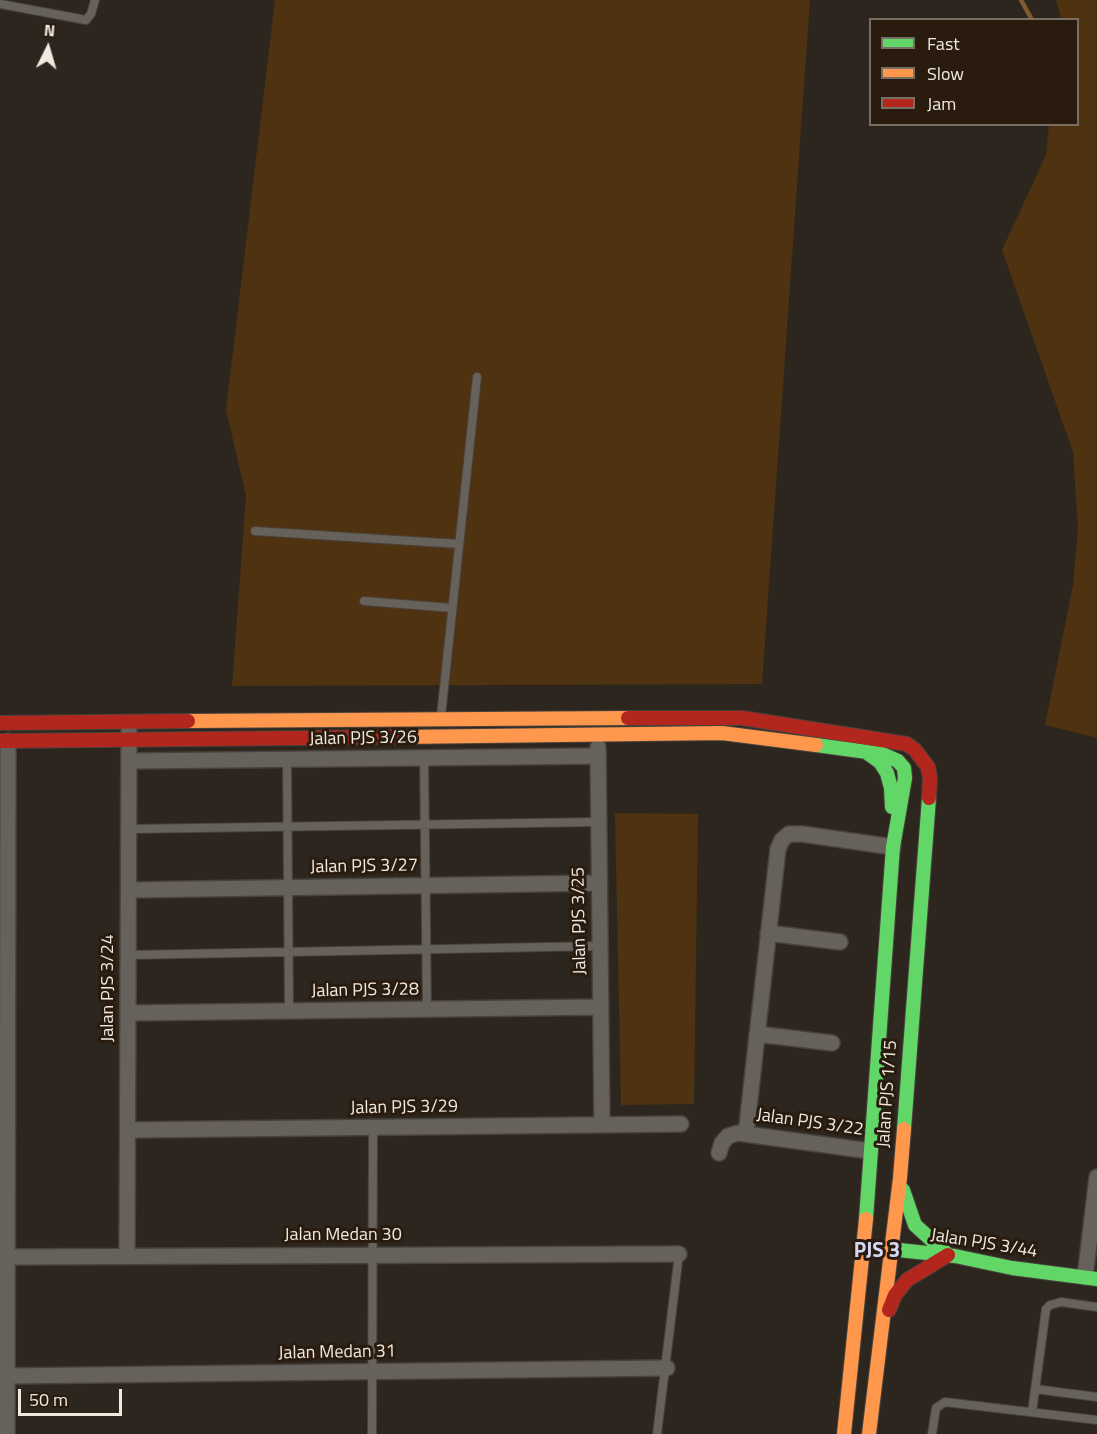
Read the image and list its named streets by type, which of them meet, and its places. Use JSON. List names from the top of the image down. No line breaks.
{"streets":{"main road":["Jalan PJS 1/15","Jalan PJS 3/44"],"street":["Jalan PJS 3/26","Jalan PJS 3/27","Jalan PJS 3/25","Jalan PJS 3/24","Jalan PJS 3/28","Jalan PJS 3/29","Jalan PJS 3/22","Jalan Medan 30","Jalan Medan 31"]},"crossings":[["Jalan PJS 3/26","Jalan PJS 3/25"],["Jalan PJS 3/26","Jalan PJS 3/24"],["Jalan PJS 3/27","Jalan PJS 3/25"],["Jalan PJS 3/27","Jalan PJS 3/24"],["Jalan PJS 3/25","Jalan PJS 3/28"],["Jalan PJS 3/25","Jalan PJS 3/29"],["Jalan PJS 3/24","Jalan PJS 3/28"],["Jalan PJS 3/24","Jalan PJS 3/29"],["Jalan PJS 3/24","Jalan Medan 30"],["Jalan PJS 1/15","Jalan PJS 3/22"],["Jalan PJS 1/15","Jalan PJS 3/44"]],"districts":["PJS 3"],"legend":["Fast","Slow","Jam"],"scale_bar":"50 m","north":"top"}
